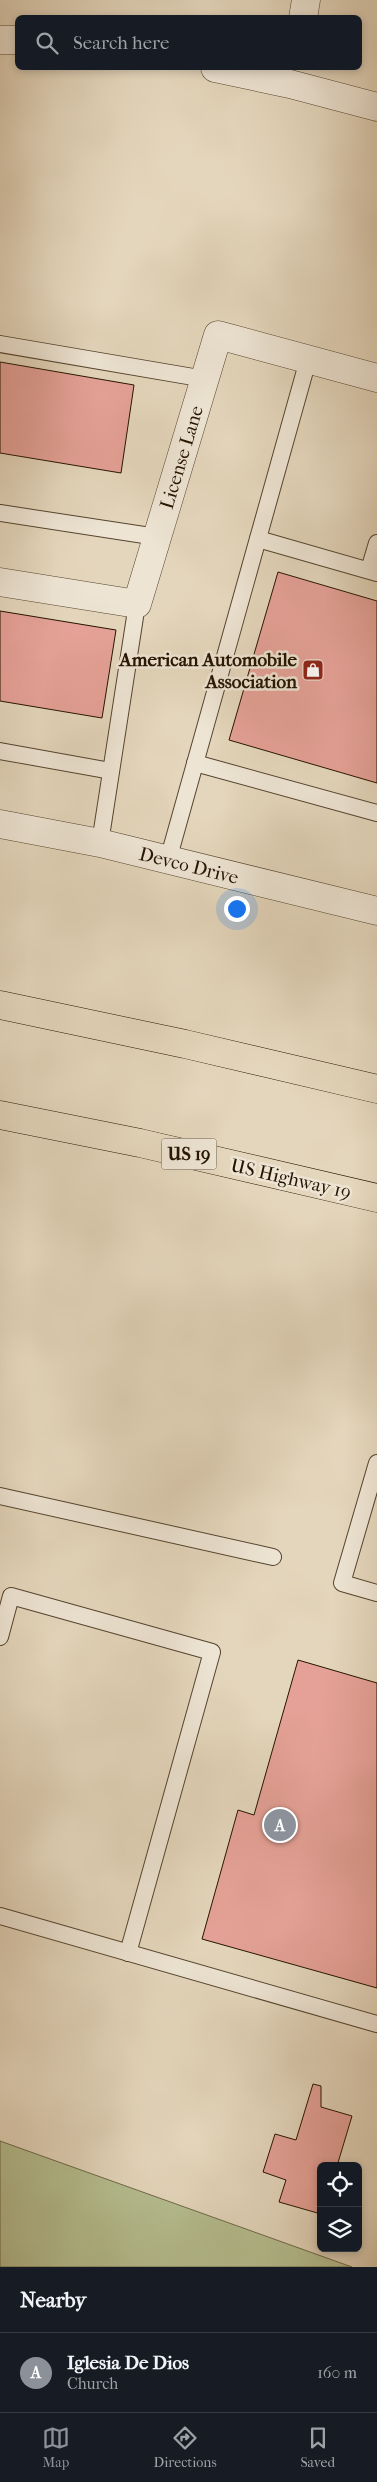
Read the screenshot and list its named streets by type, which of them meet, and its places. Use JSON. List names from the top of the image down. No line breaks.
{"streets":{"highway":["US 19","US Highway 19"],"street":["License Lane","Devco Drive"]},"places":{"shop":["American Automobile Association"]},"page":{"search":"Search here","pins":"A","heading":"Nearby","list":[{"mark":"A","name":"Iglesia De Dios","note":"Church","value":"160 m"}],"nav":["Map","Directions","Saved"]}}
